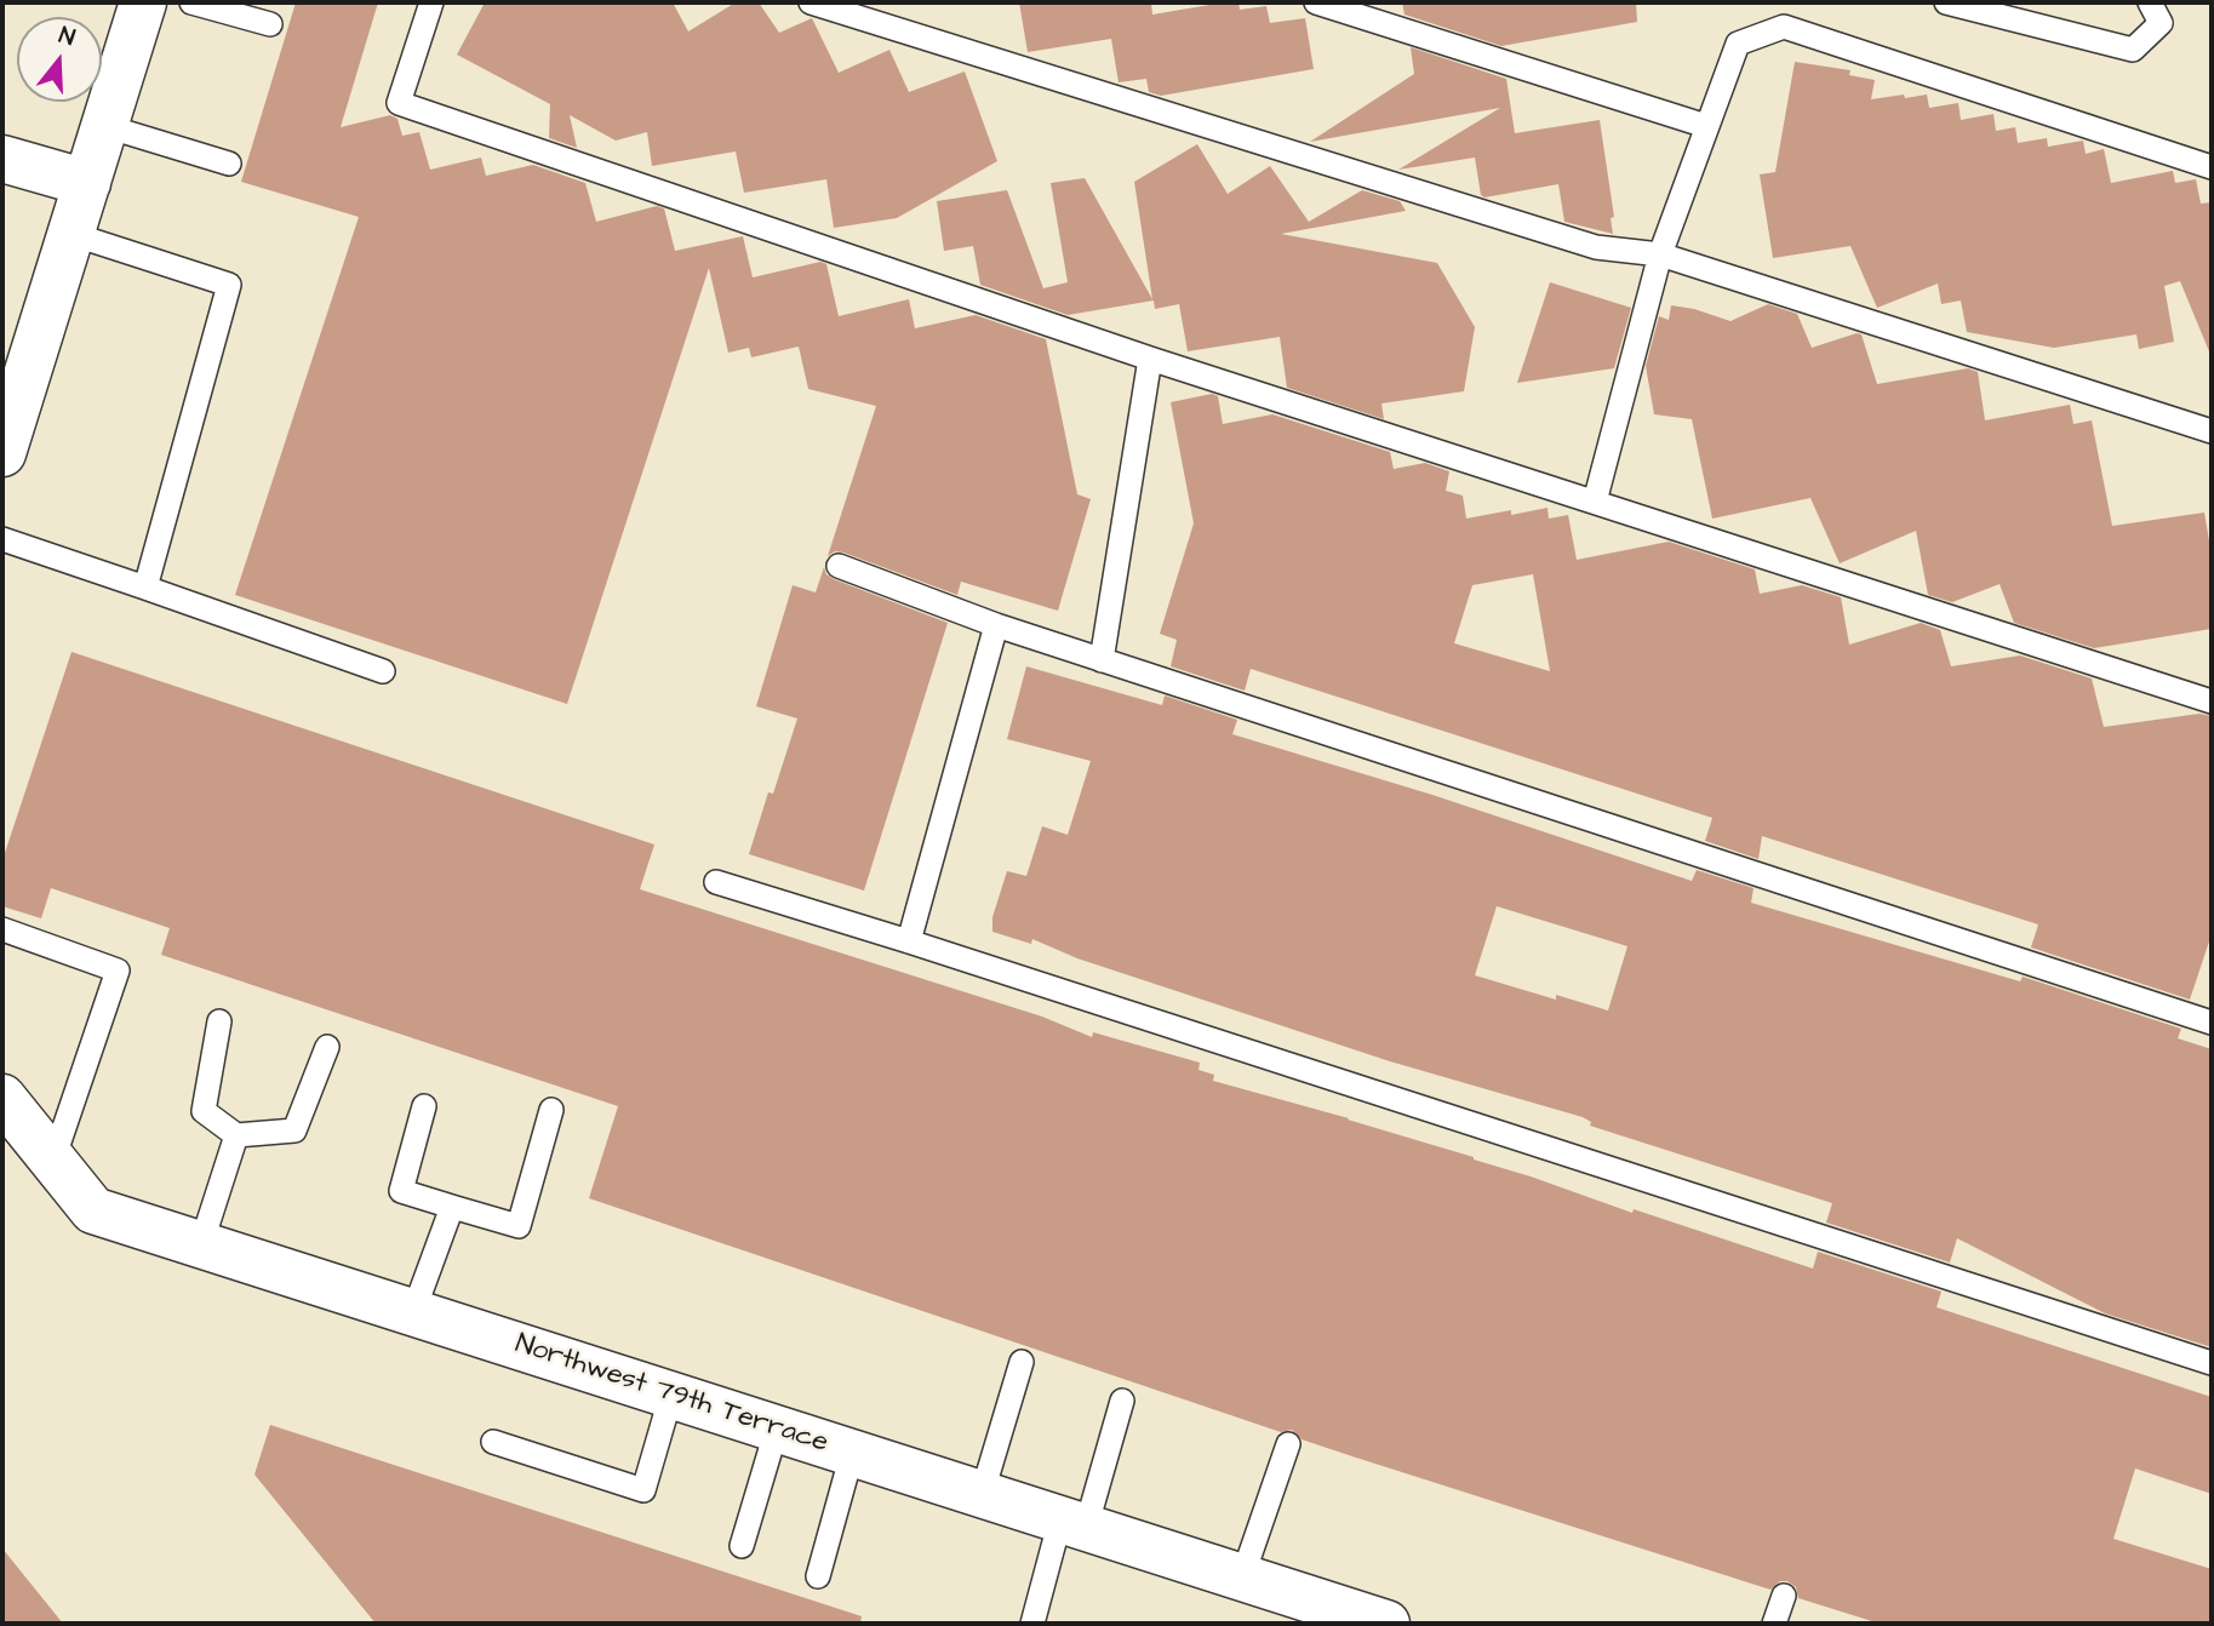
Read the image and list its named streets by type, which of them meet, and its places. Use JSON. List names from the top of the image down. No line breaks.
{"streets":{"street":["Northwest 79th Terrace"]},"north":"top"}
